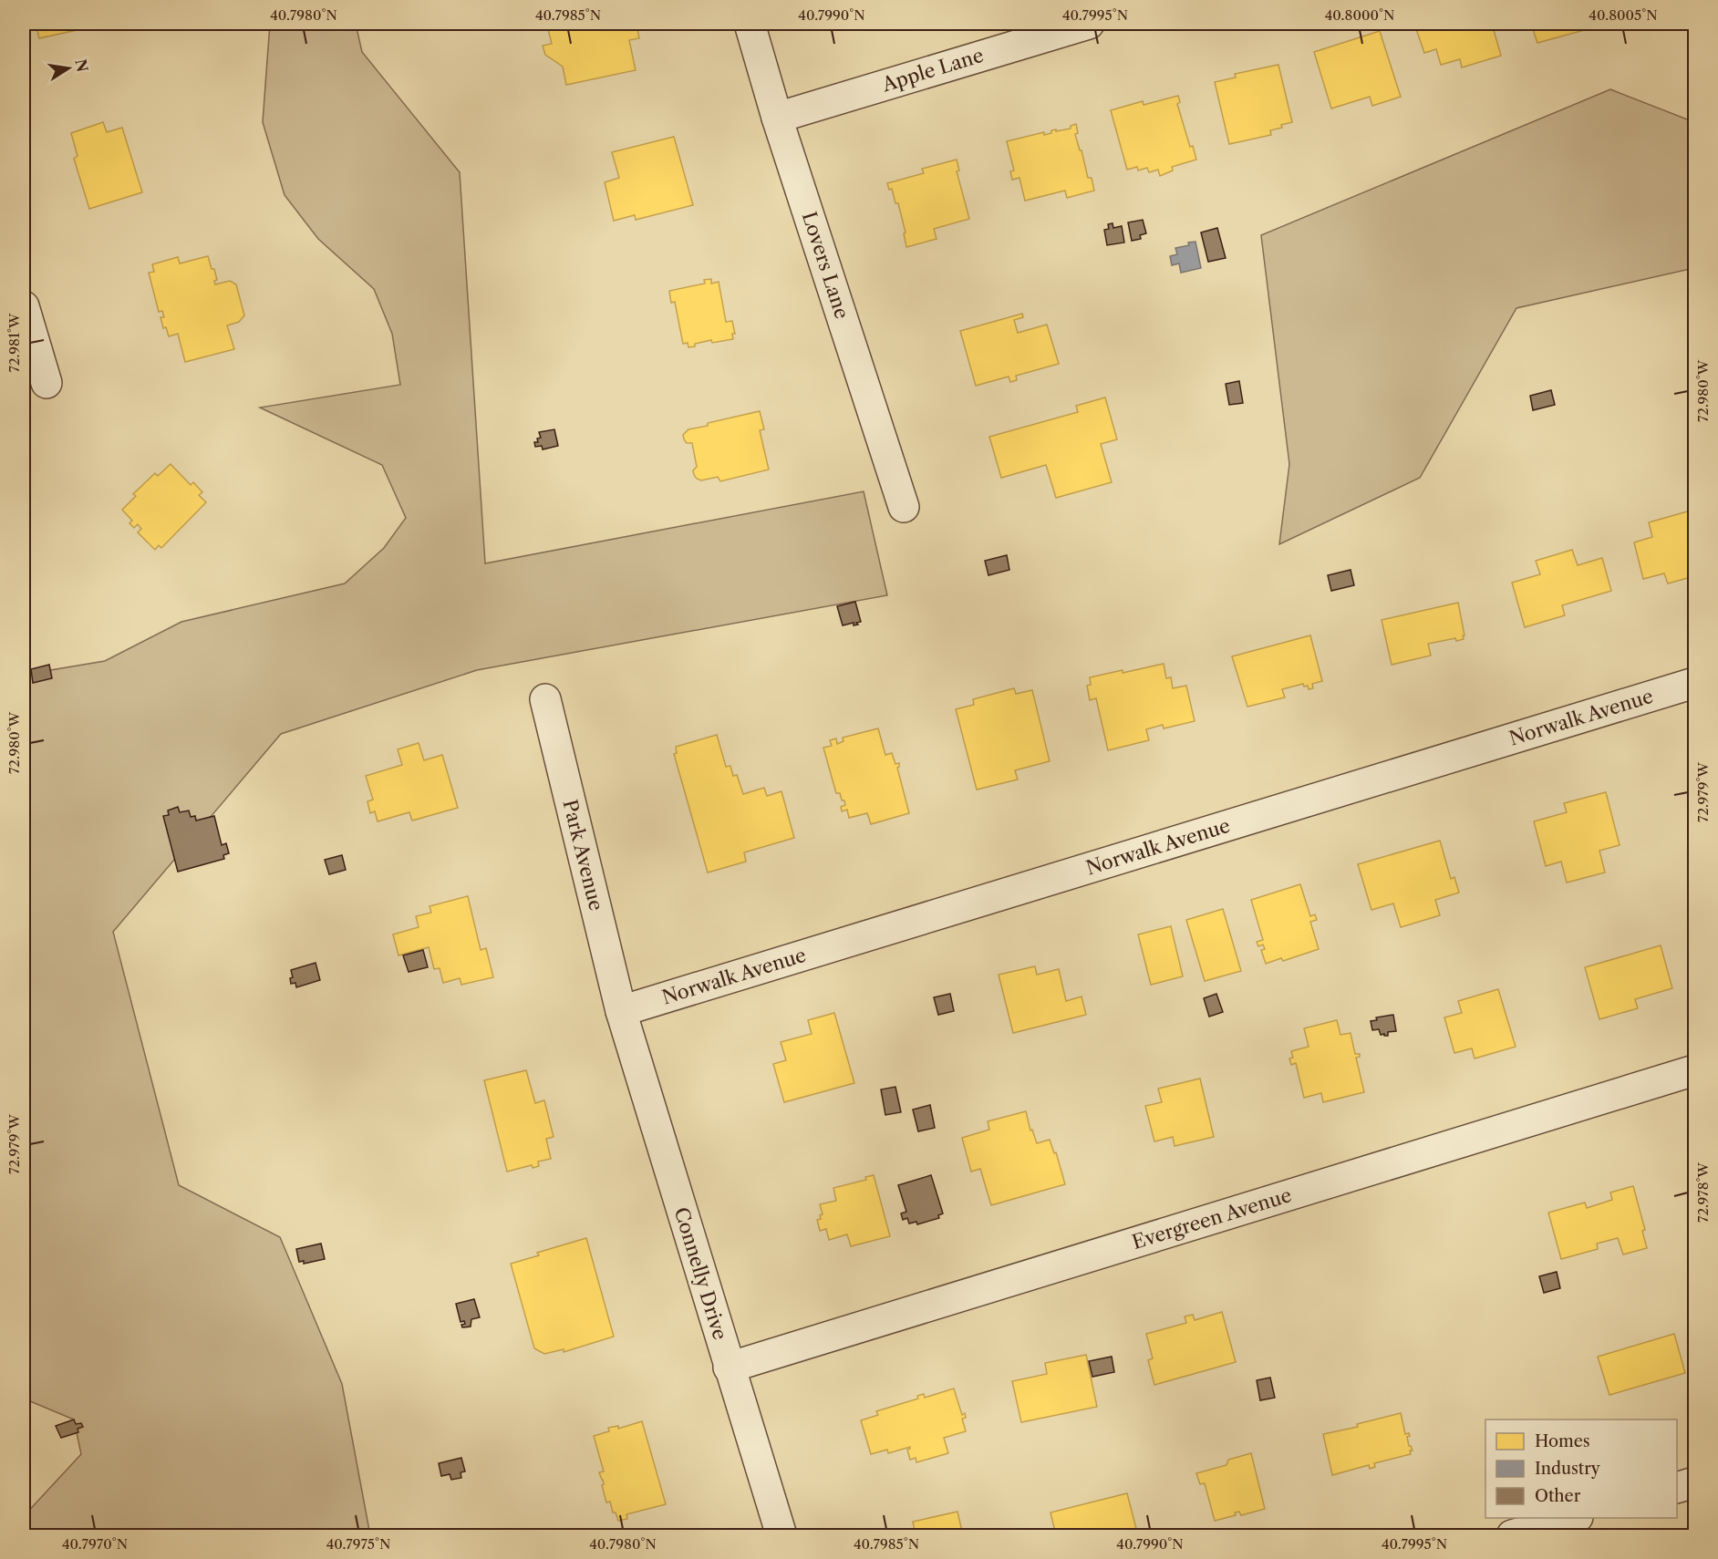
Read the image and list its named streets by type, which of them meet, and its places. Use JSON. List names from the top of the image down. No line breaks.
{"streets":{"street":["Apple Lane","Lovers Lane","Norwalk Avenue","Park Avenue","Evergreen Avenue","Connelly Drive"]},"crossings":[["Apple Lane","Lovers Lane"],["Norwalk Avenue","Park Avenue"],["Norwalk Avenue","Connelly Drive"],["Park Avenue","Connelly Drive"],["Evergreen Avenue","Connelly Drive"]],"legend":["Homes","Industry","Other"],"north":"right","coordinates":["40.7980°N","40.7985°N","40.7990°N","40.7995°N","40.8000°N","40.8005°N","72.981°W","72.980°W","72.979°W","72.978°W","40.7970°N","40.7975°N"]}
